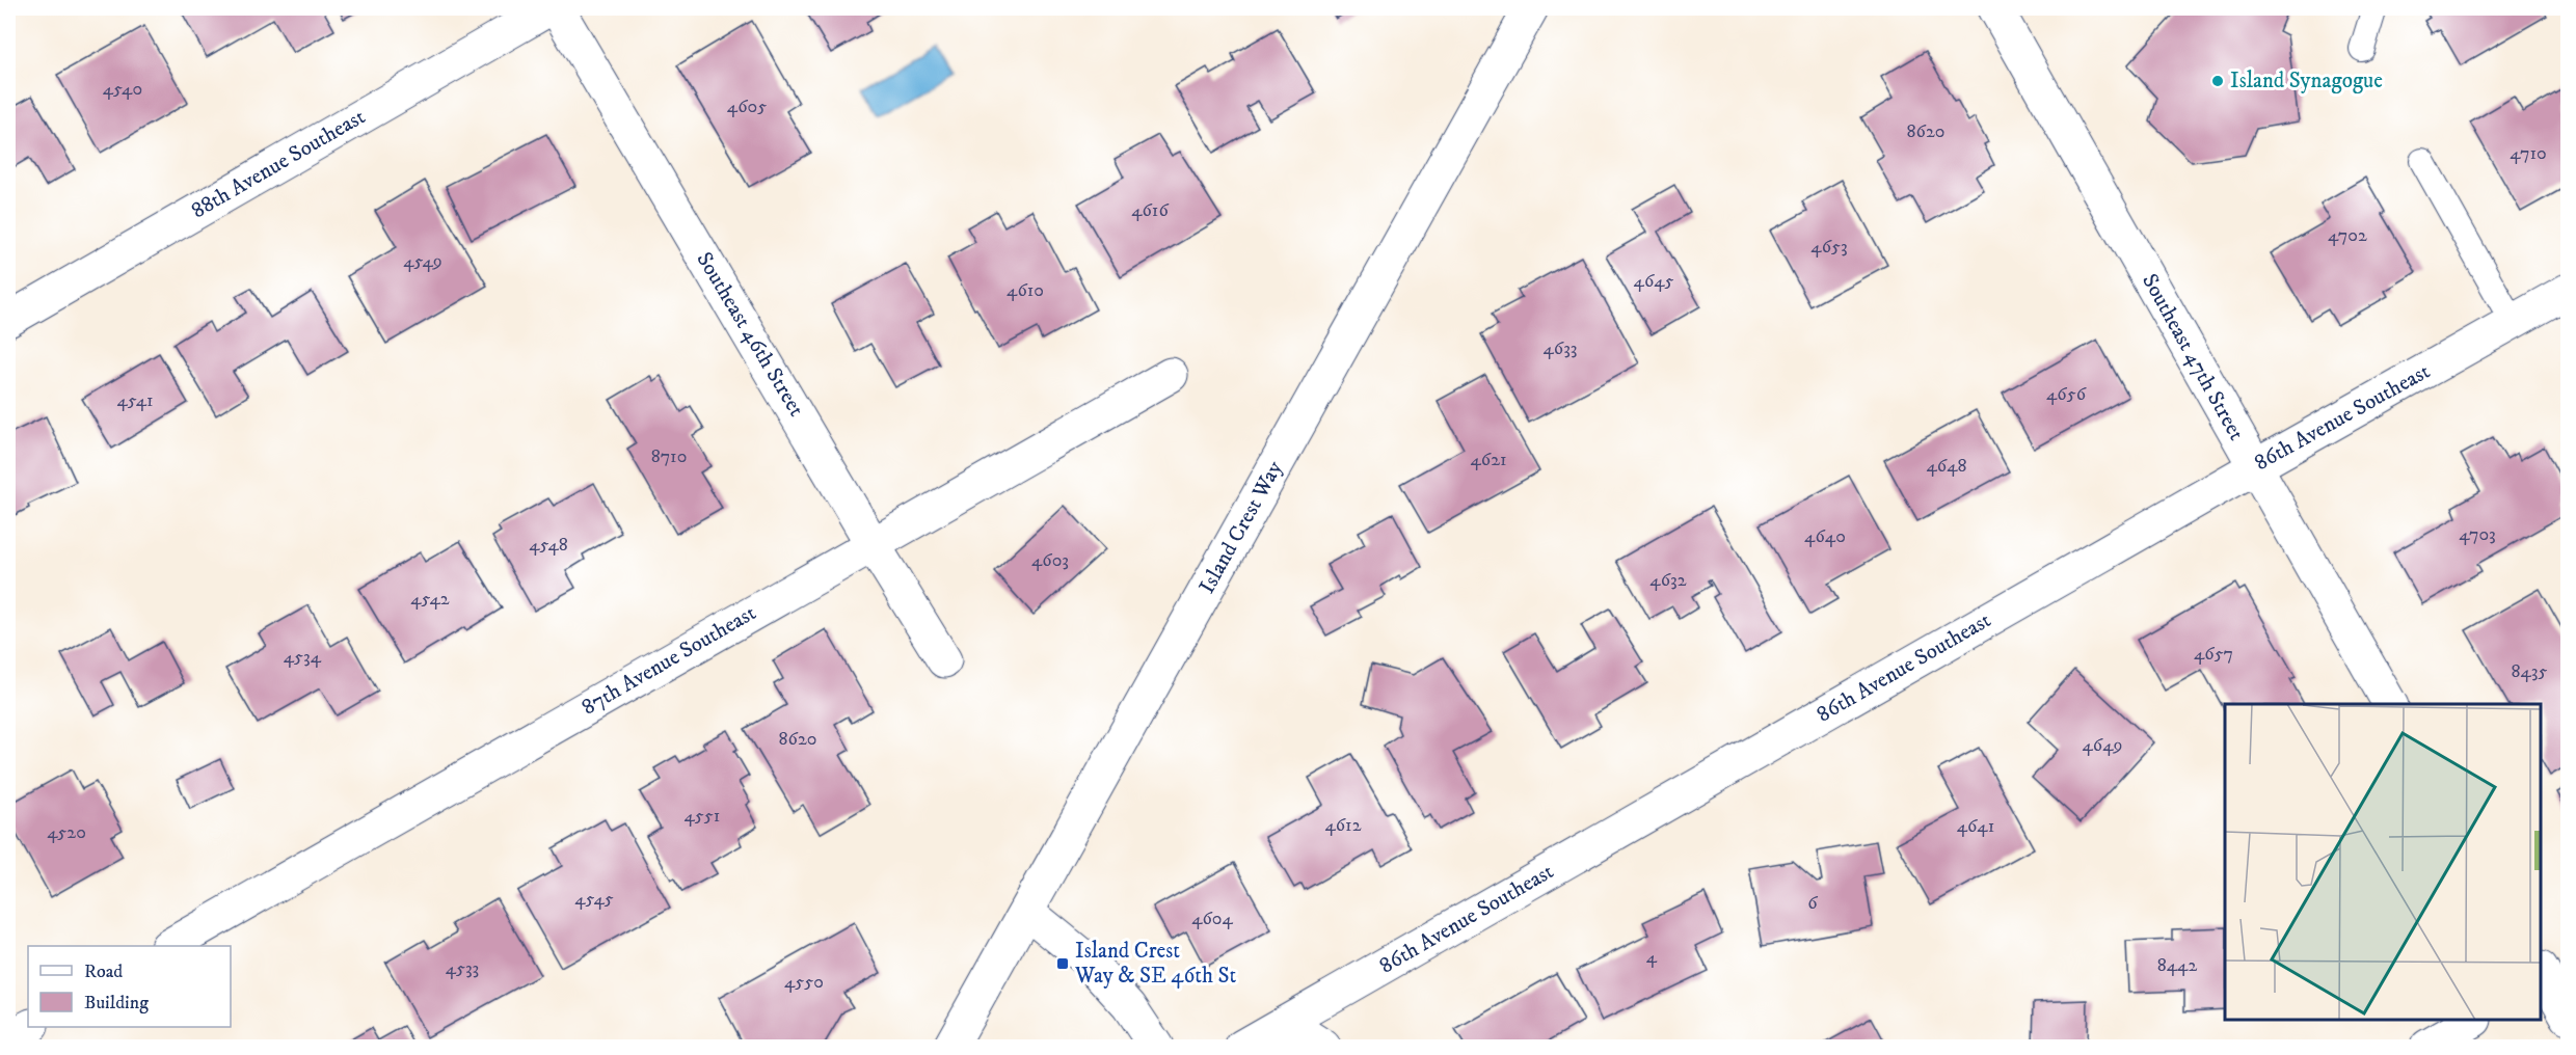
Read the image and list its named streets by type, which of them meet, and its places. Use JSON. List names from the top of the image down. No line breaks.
{"streets":{"street":["88th Avenue Southeast","Southeast 46th Street","Southeast 47th Street","86th Avenue Southeast","Island Crest Way","87th Avenue Southeast"]},"crossings":[["Southeast 46th Street","87th Avenue Southeast"],["Southeast 47th Street","86th Avenue Southeast"]],"places":{"other":["Island Synagogue"],"transit":["Island Crest Way & SE 46th St"]},"house_numbers":["4540","4605","8620","4710","4616","4702","4653","4549","4645","4610","4633","4656","4541","8710","4621","4648","4703","4640","4548","4603","4632","4542","4657","4534","8435","8620","4649","4551","4612","4641","4520","4545","6","4604","4","8442","4533","4550"],"legend":["Road","Building"]}
